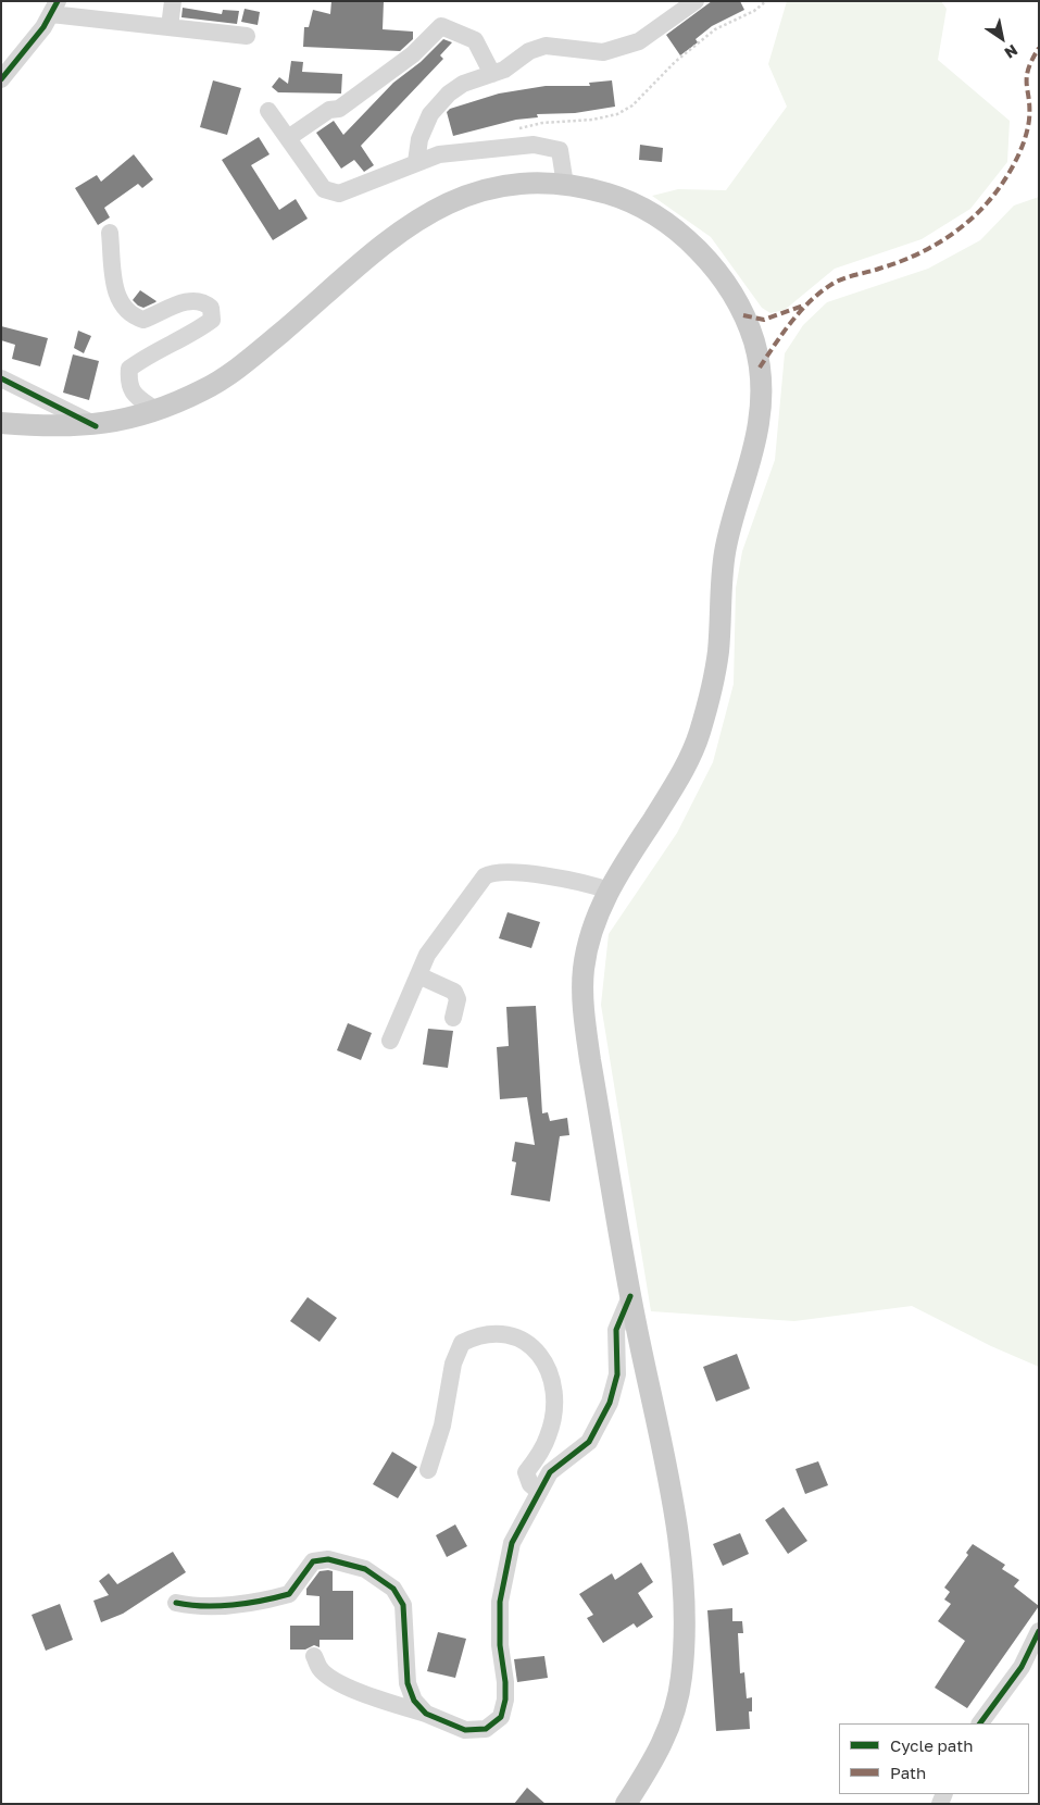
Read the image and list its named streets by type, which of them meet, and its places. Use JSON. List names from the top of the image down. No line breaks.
{"legend":["Cycle path","Path"],"north":"bottom right"}
